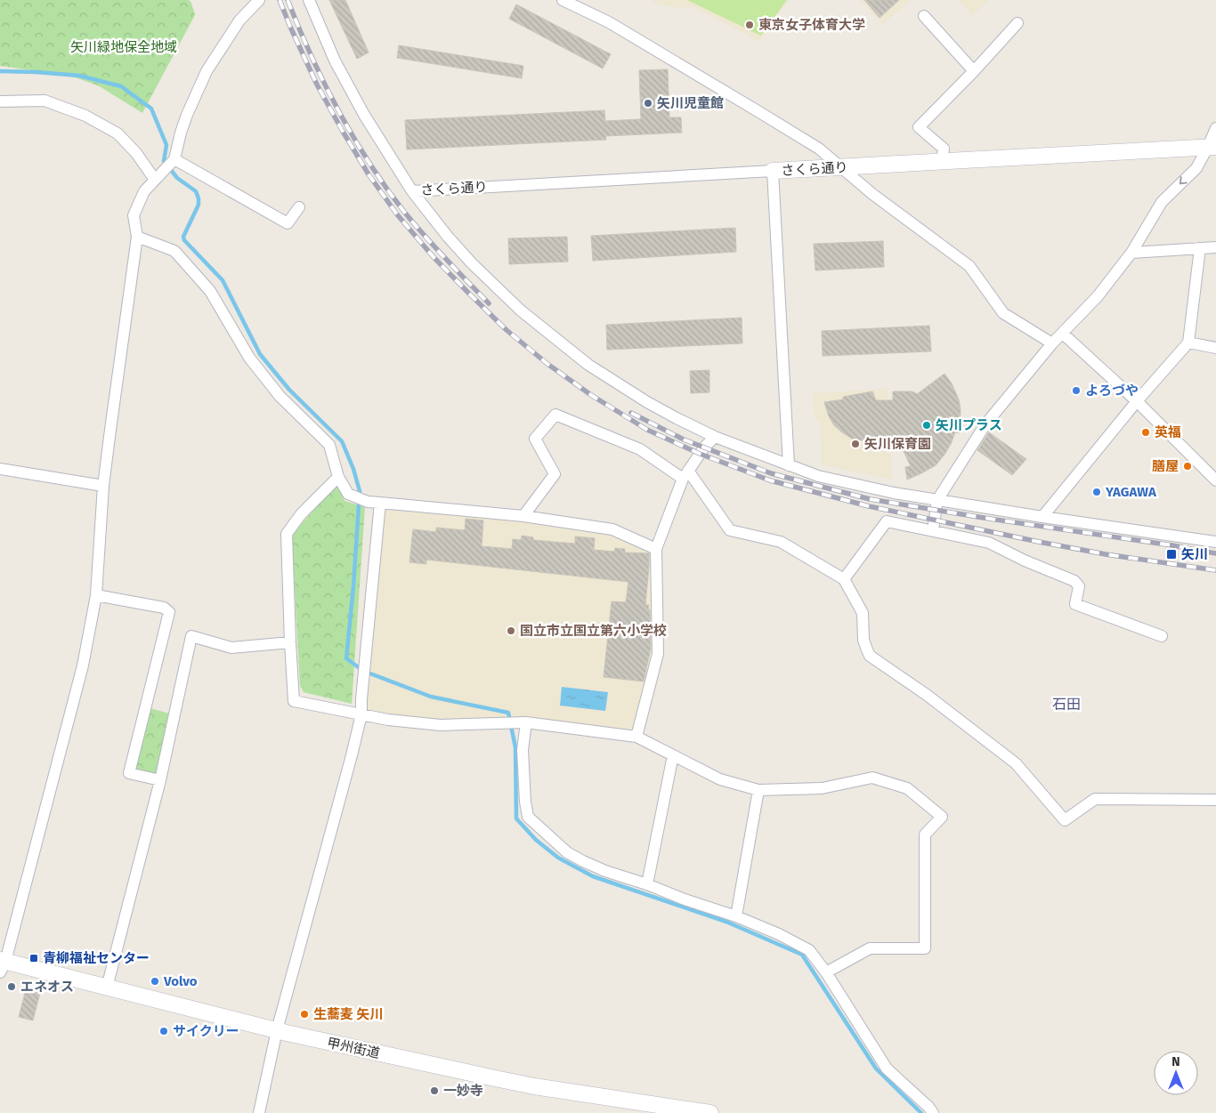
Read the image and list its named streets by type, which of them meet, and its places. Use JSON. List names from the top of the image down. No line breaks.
{"streets":{"main road":["さくら通り","甲州街道"]},"districts":["石田"],"parks":["矢川緑地保全地域"],"places":{"other":["東京女子体育大学","矢川児童館","よろづや","矢川プラス","英福","矢川保育園","膳屋","YAGAWA","国立市立国立第六小学校","Volvo","エネオス","生蕎麦 矢川","サイクリー","一妙寺"],"transit":["矢川","青柳福祉センター"]},"north":"top"}
